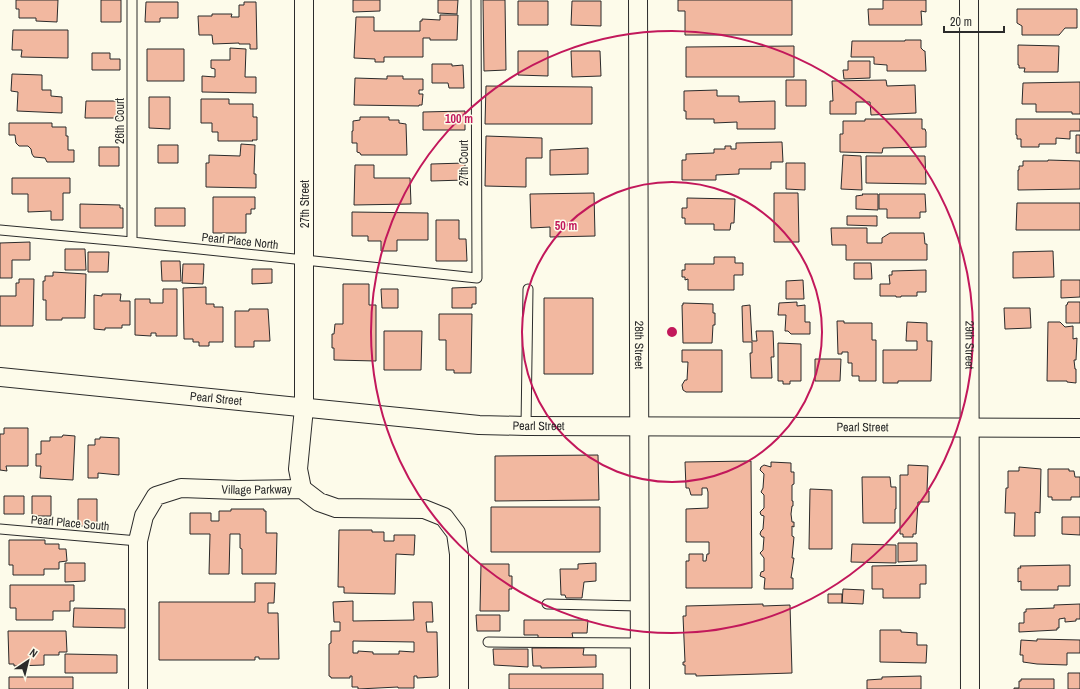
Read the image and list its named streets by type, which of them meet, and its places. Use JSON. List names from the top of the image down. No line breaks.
{"streets":{"street":["27th Street","29th Street","28th Street","Pearl Street","Village Parkway"],"lane":["26th Court","27th Court","Pearl Place North","Pearl Place South"]},"crossings":[["26th Court","Pearl Place North"],["27th Court","Pearl Place North"],["27th Street","Pearl Place North"],["27th Street","Pearl Street"],["27th Street","Village Parkway"],["29th Street","Pearl Street"],["28th Street","Pearl Street"],["Village Parkway","Pearl Place South"]],"scale_bar":"20 m","north":"top right","rings":["100 m","50 m"]}
